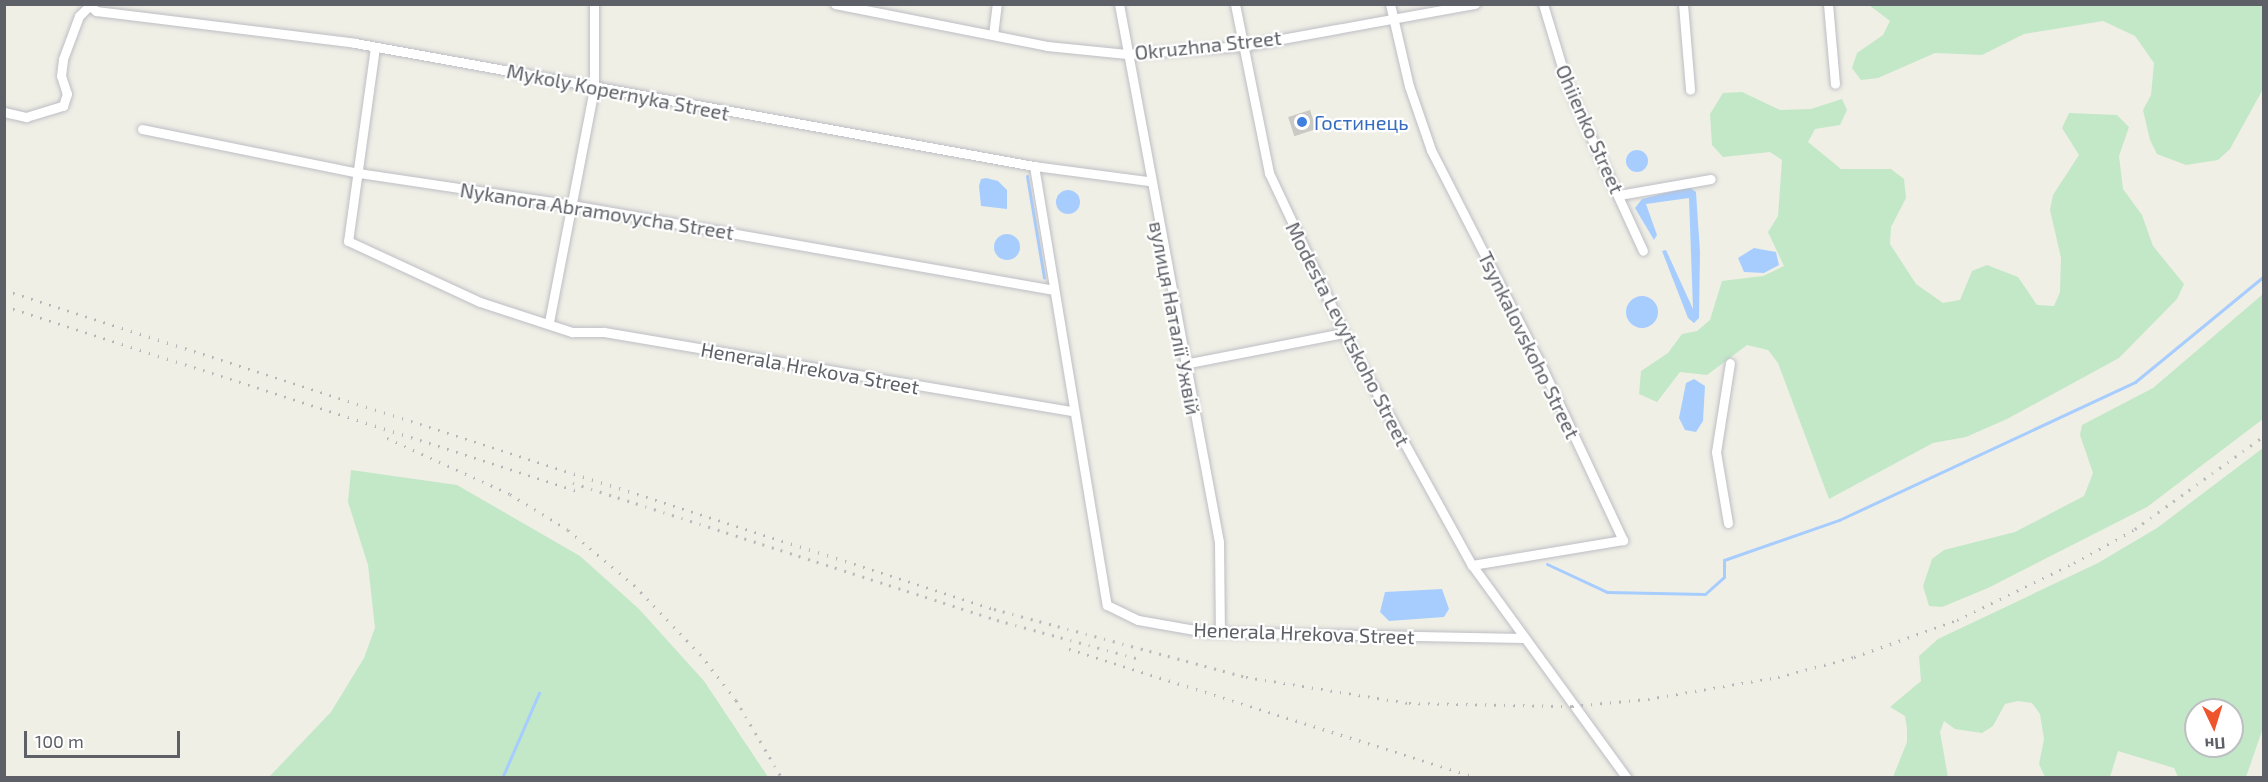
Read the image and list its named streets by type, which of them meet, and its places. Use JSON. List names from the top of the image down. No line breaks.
{"streets":{"street":["Okruzhna Street","Mykoly Kopernyka Street","Ohiienko Street","Nykanora Abramovycha Street","вулиця Наталії Ужвій","Modesta Levytskoho Street","Tsynkalovskoho Street","Henerala Hrekova Street"]},"crossings":[["Okruzhna Street","вулиця Наталії Ужвій"],["Okruzhna Street","Modesta Levytskoho Street"],["Okruzhna Street","Tsynkalovskoho Street"],["Mykoly Kopernyka Street","вулиця Наталії Ужвій"],["Mykoly Kopernyka Street","Henerala Hrekova Street"],["Nykanora Abramovycha Street","Henerala Hrekova Street"],["вулиця Наталії Ужвій","Henerala Hrekova Street"],["Modesta Levytskoho Street","Tsynkalovskoho Street"],["Modesta Levytskoho Street","Henerala Hrekova Street"]],"places":["Гостинець"],"scale_bar":"100 m","north":"bottom"}
